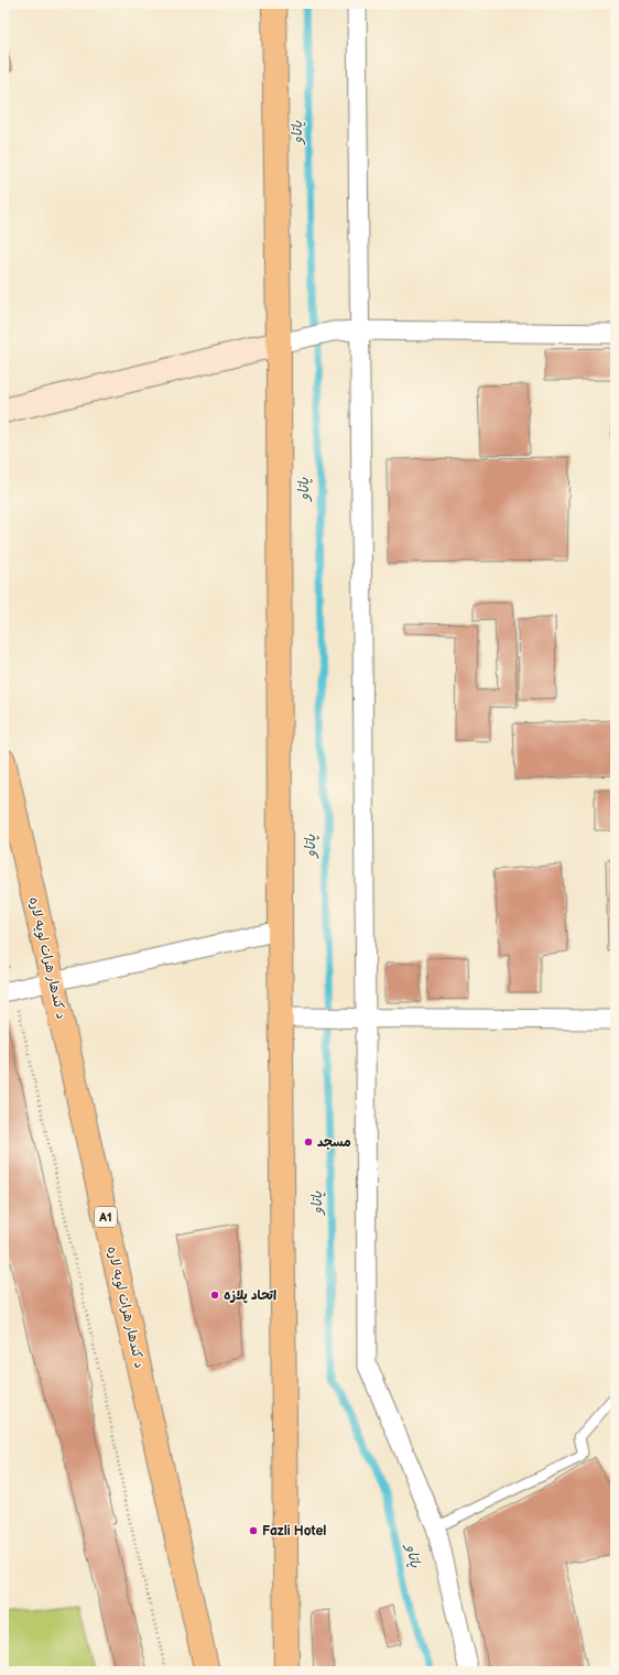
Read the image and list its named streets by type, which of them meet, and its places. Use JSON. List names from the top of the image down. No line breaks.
{"streets":{"main road":["د کندهار هرات لویه لاره","A1"]},"water":["پاتاو"],"places":["مسجد","اتحاد پلازه","Fazli Hotel"]}
